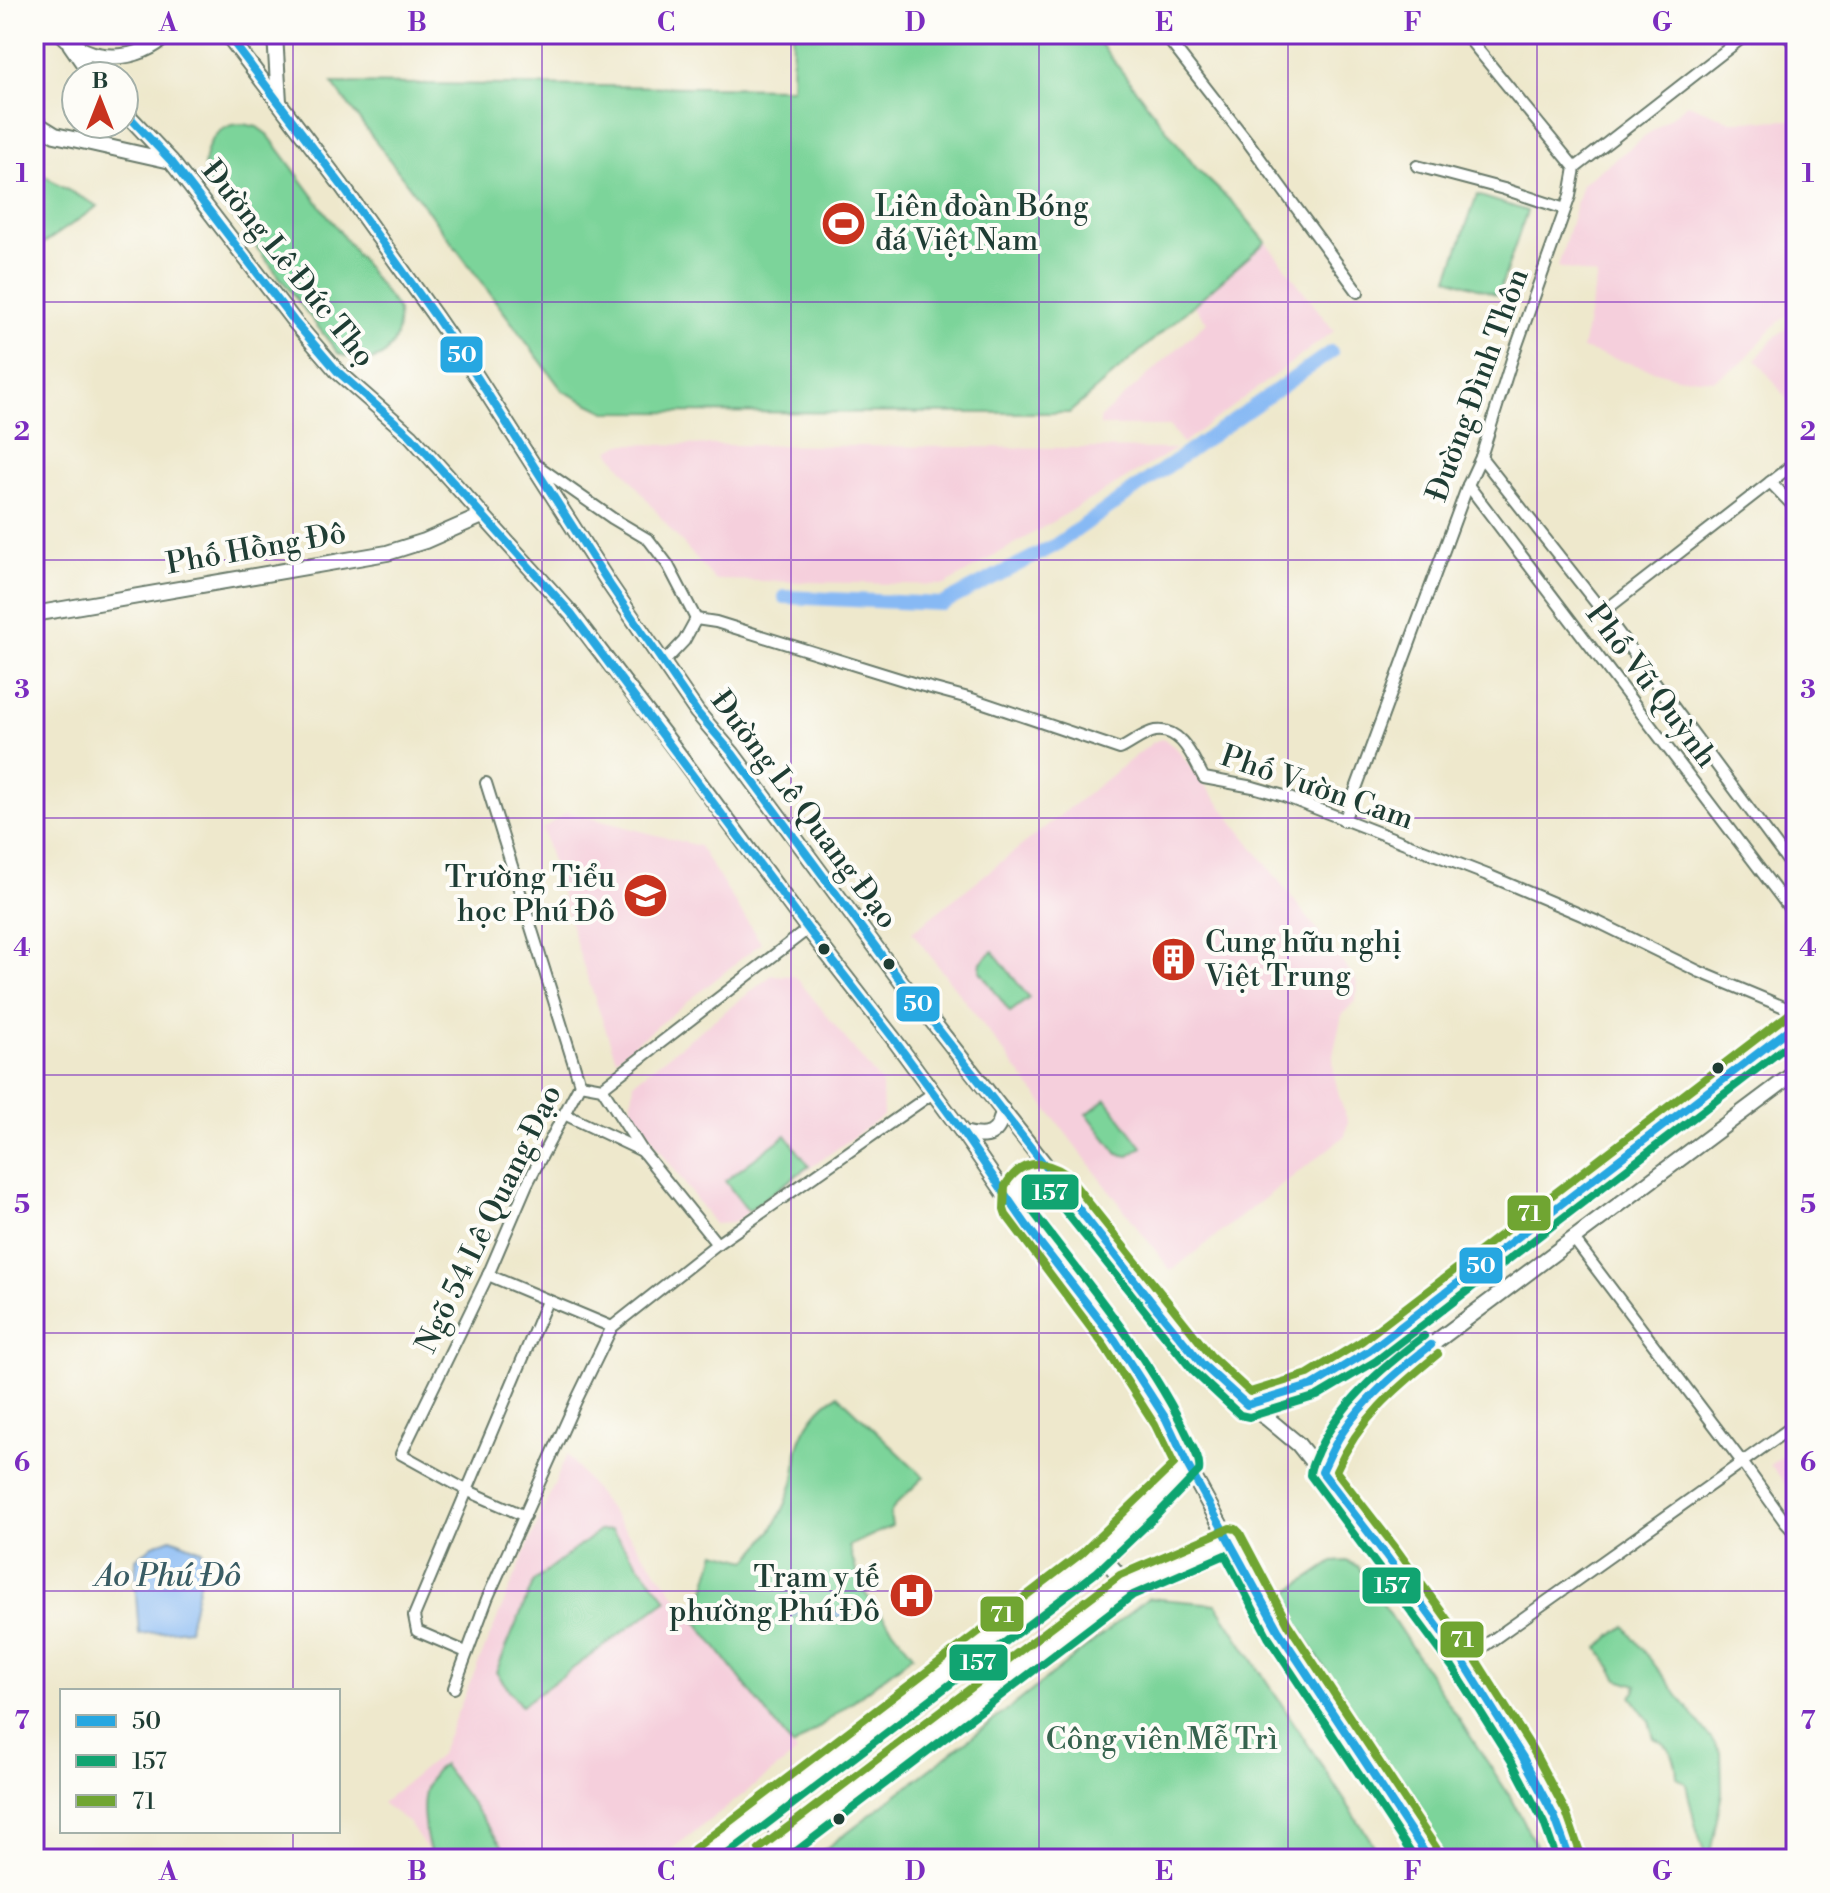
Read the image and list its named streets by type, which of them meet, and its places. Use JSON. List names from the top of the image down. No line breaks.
{"streets":{"main road":["Đường Lê Đức Thọ","Phố Hồng Đô","Đường Lê Quang Đạo"],"street":["Đường Đình Thôn","Phố Vũ Quỳnh","Phố Vườn Cam","Ngõ 54 Lê Quang Đạo"]},"crossings":[["Đường Lê Đức Thọ","Phố Hồng Đô"],["Đường Đình Thôn","Phố Vũ Quỳnh"],["Đường Đình Thôn","Phố Vườn Cam"]],"water":["Ao Phú Đô"],"parks":["Công viên Mễ Trì"],"places":{"sports":["Liên đoàn Bóng đá Việt Nam"],"school or university":["Trường Tiểu học Phú Đô"],"building":["Cung hữu nghị Việt Trung"],"hospital":["Trạm y tế phường Phú Đô"]},"lines":["transit line 50","transit line 71","transit line 157"],"legend":["50","157","71"],"north":"top","grid":{"columns":["A","B","C","D","E","F","G"],"rows":["1","2","3","4","5","6","7"]}}
